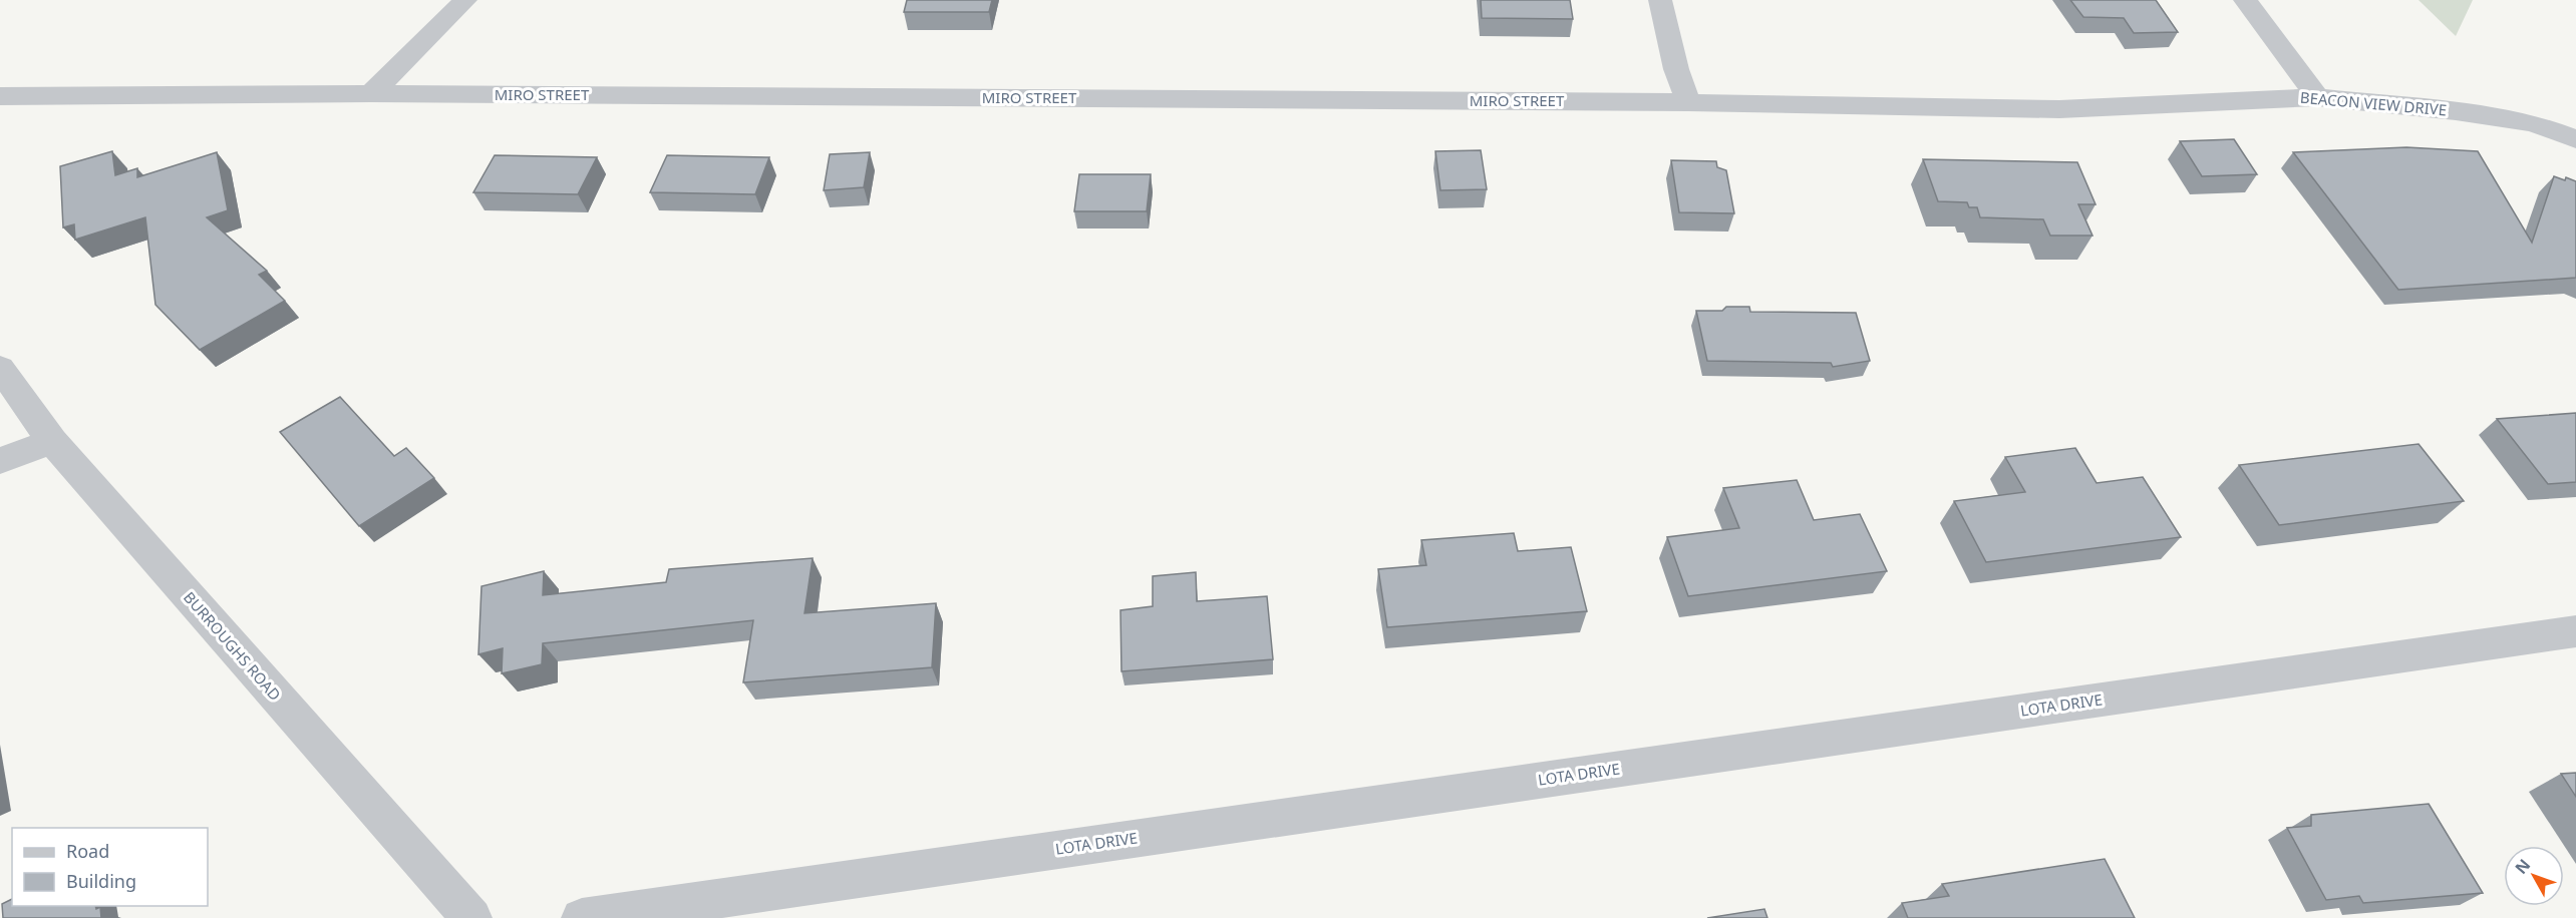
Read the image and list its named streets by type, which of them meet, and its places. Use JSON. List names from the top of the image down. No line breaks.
{"streets":{"street":["MIRO STREET","BEACON VIEW DRIVE","BURROUGHS ROAD","LOTA DRIVE"]},"crossings":[["MIRO STREET","BEACON VIEW DRIVE"]],"legend":["Road","Building"],"north":"top left"}
